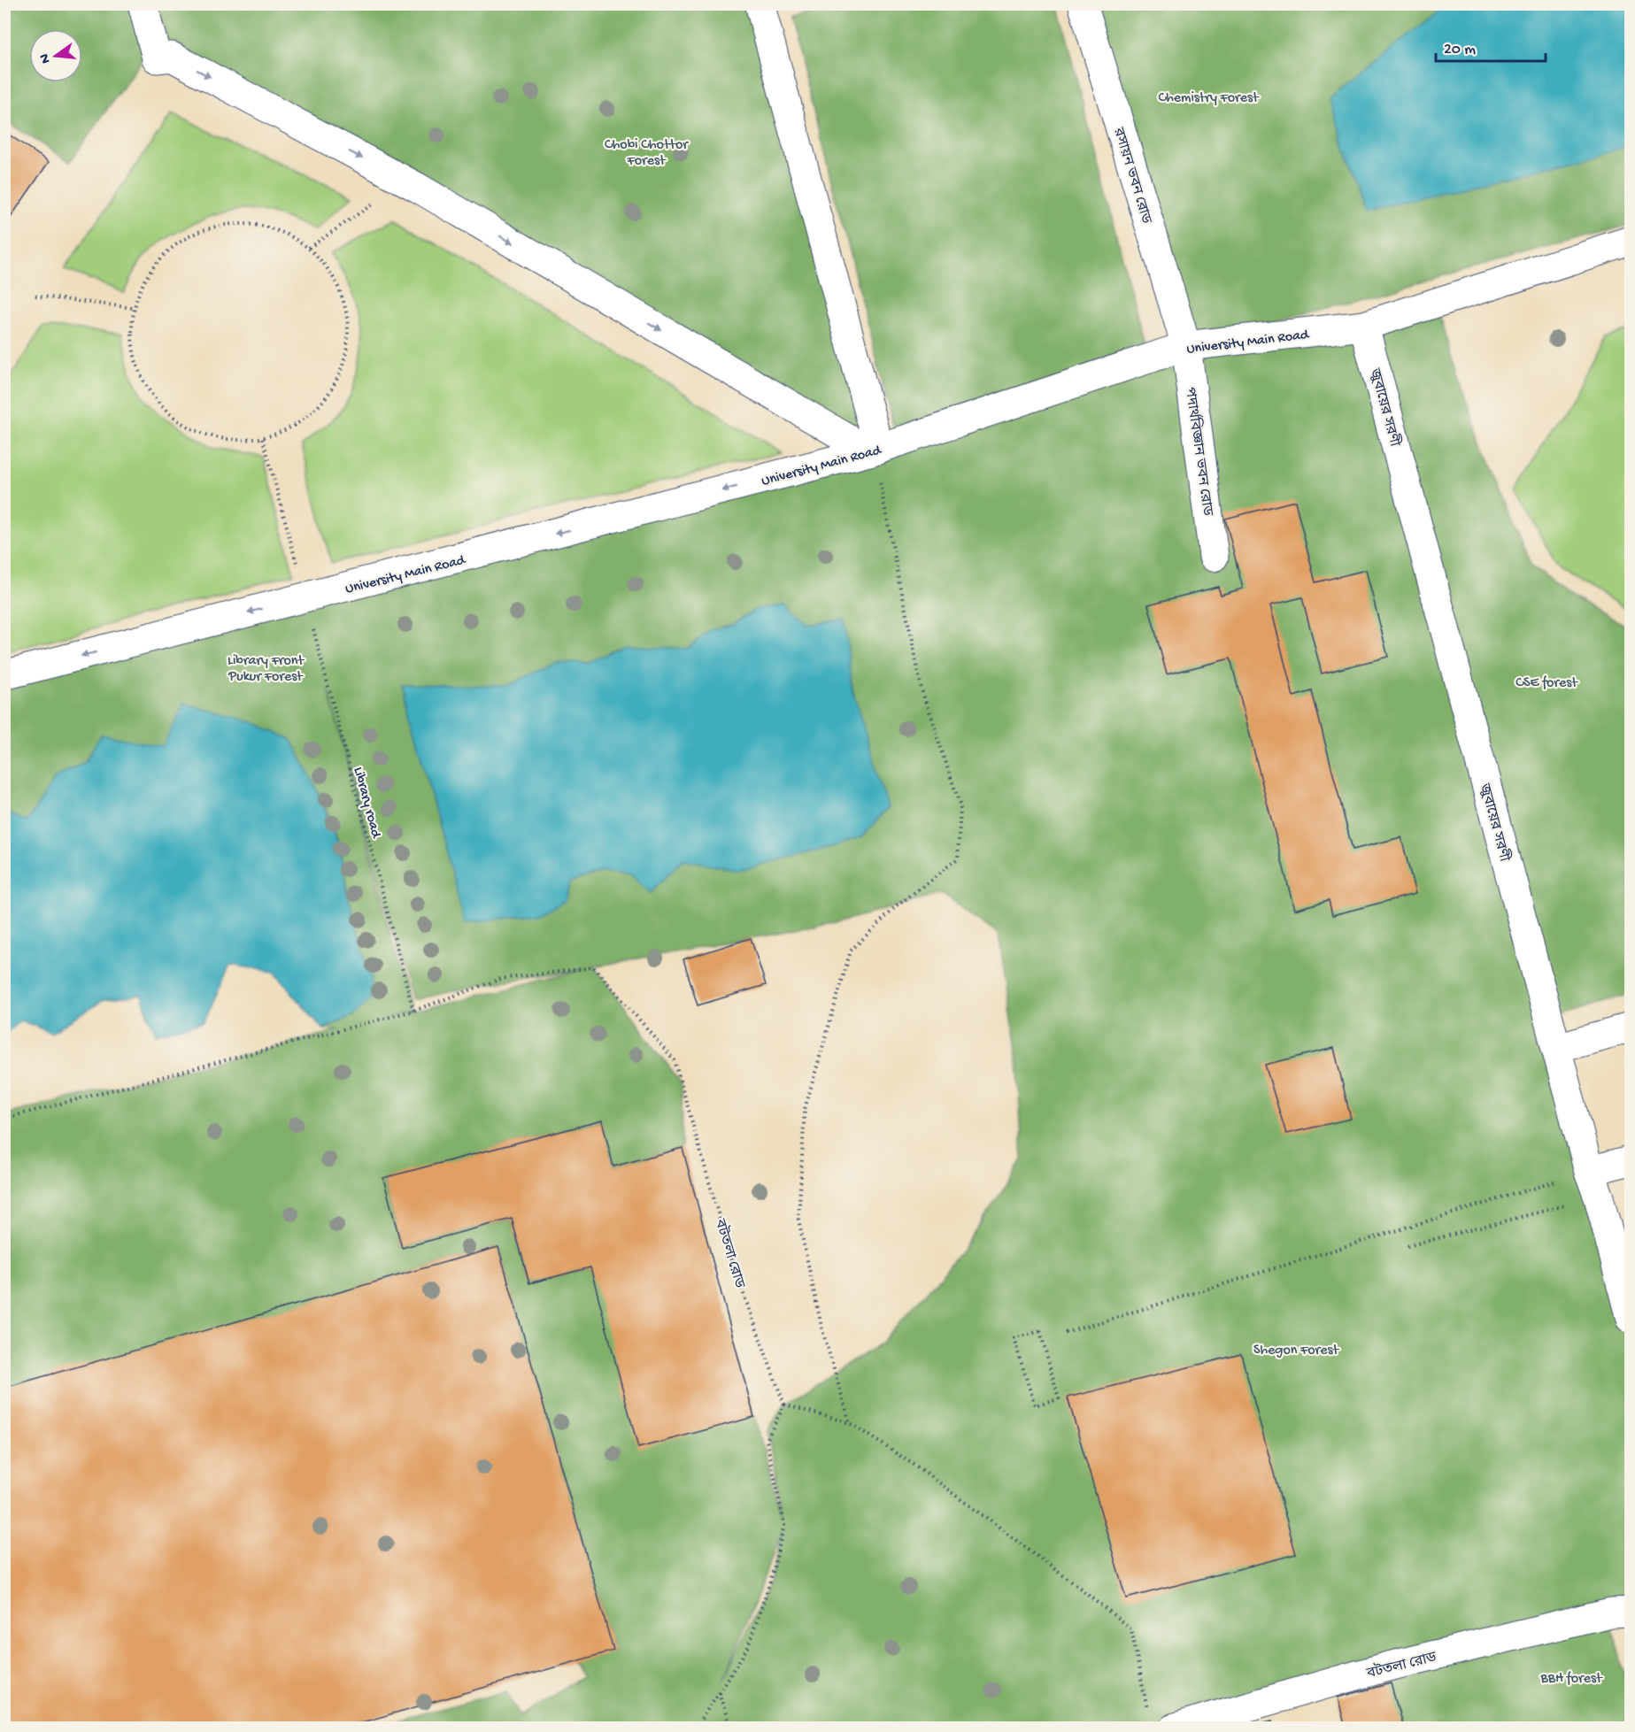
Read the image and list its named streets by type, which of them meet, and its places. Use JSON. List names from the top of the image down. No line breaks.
{"streets":{"street":["রসায়ন ভবন রোড","University Main Road","জুবায়ের সরণী","পদার্থবিজ্ঞান ভবন রোড","বটতলা রোড"],"path":["Library road"]},"crossings":[["রসায়ন ভবন রোড","University Main Road"],["রসায়ন ভবন রোড","পদার্থবিজ্ঞান ভবন রোড"],["University Main Road","জুবায়ের সরণী"],["University Main Road","পদার্থবিজ্ঞান ভবন রোড"],["University Main Road","Library road"],["Library road","বটতলা রোড"]],"one_way":["University Main Road"],"parks":["Chemistry Forest","Chobi Chottor Forest","Library Front Pukur Forest","CSE forest","Shegon Forest","BBH forest"],"scale_bar":"20 m","north":"left"}
